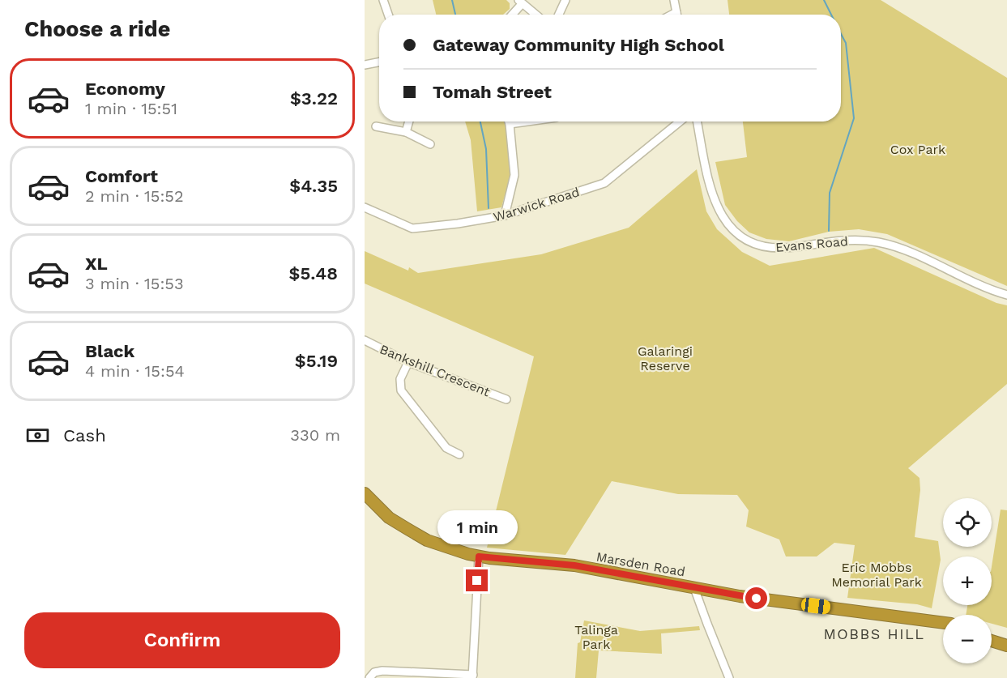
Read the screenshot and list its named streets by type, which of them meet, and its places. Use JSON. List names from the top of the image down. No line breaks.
{"streets":{"highway":["Marsden Road"],"street":["Warwick Road","Evans Road","Bankshill Crescent"]},"districts":["MOBBS HILL"],"parks":["Cox Park","Galaringi Reserve","Eric Mobbs Memorial Park","Talinga Park"],"page":{"heading":"Choose a ride","banner":["Gateway Community High School","Tomah Street"],"list":[{"name":"Economy","note":"1 min · 15:51","value":"$3.22"},{"name":"Comfort","note":"2 min · 15:52","value":"$4.35"},{"name":"XL","note":"3 min · 15:53","value":"$5.48"},{"name":"Black","note":"4 min · 15:54","value":"$5.19"}],"pay":["Cash","330 m"],"map_buttons":["+","−"],"bubble":"1 min","buttons":"Confirm"}}
